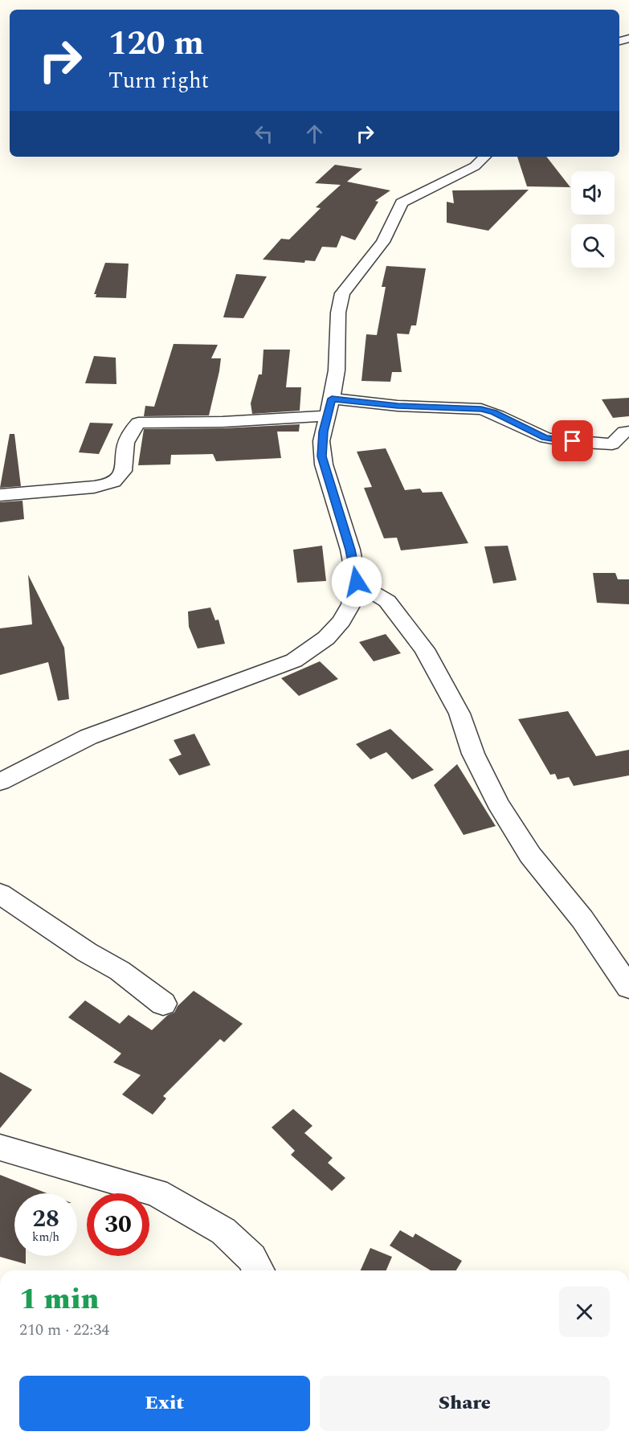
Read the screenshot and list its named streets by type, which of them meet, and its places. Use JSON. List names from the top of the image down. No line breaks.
{"page":{"turn":["120 m","Turn right"],"speed":"28 km/h","limit":"30","heading":["1 min","210 m · 22:34"],"buttons":["Exit","Share"]}}
